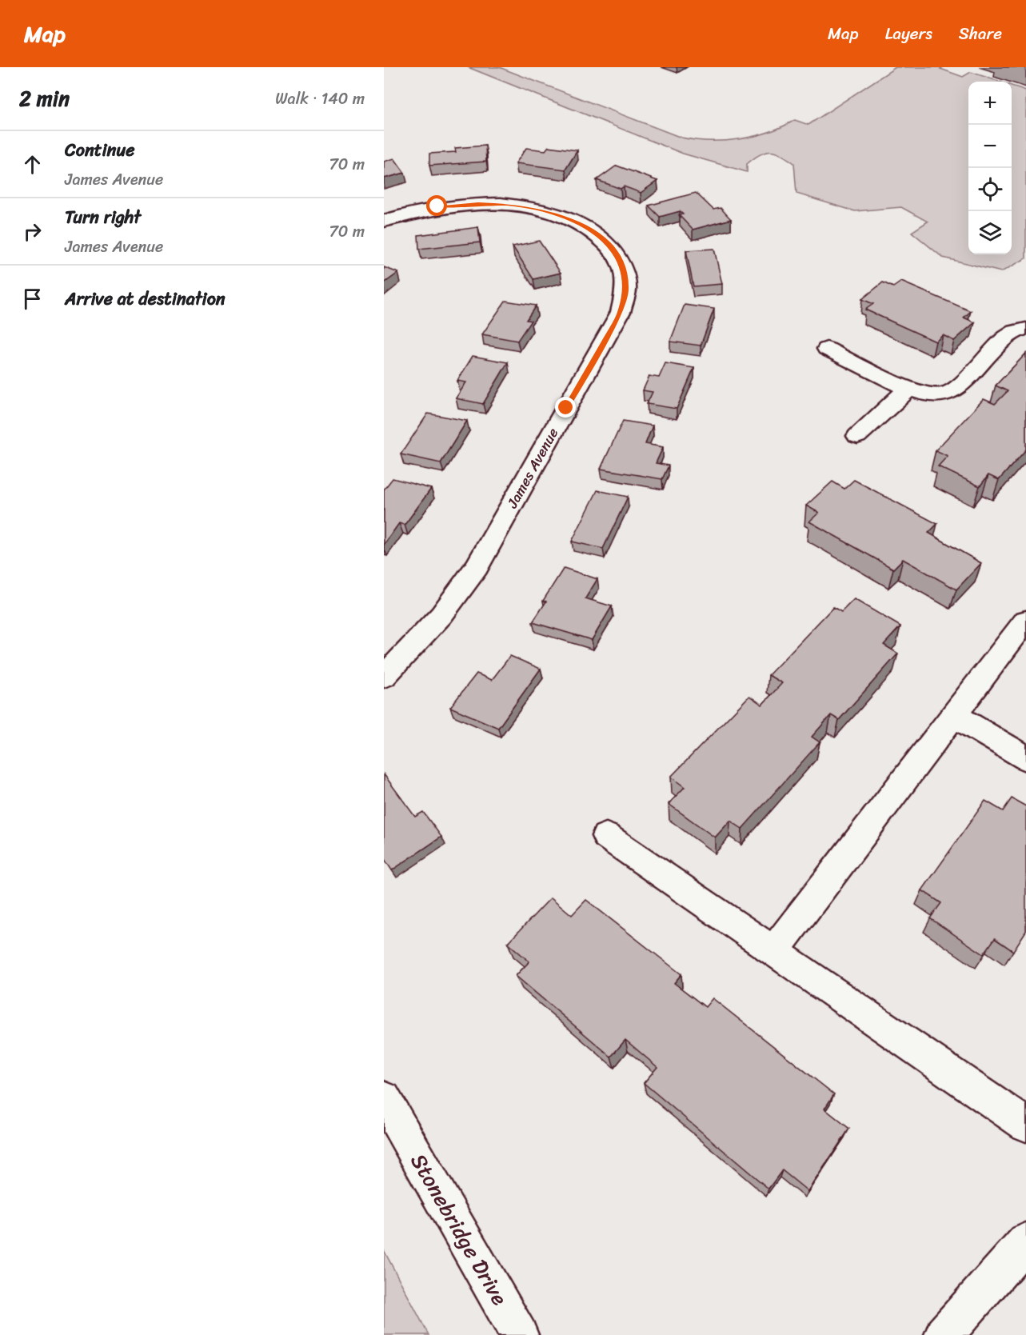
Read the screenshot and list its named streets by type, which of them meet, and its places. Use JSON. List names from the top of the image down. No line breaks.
{"streets":{"street":["James Avenue","Stonebridge Drive"]},"page":{"header":"Map","nav":["Map","Layers","Share"],"heading":["2 min","Walk · 140 m"],"map_buttons":["+","−"],"list":[["Continue","James Avenue","70 m"],["Turn right","James Avenue","70 m"],"Arrive at destination"]}}
